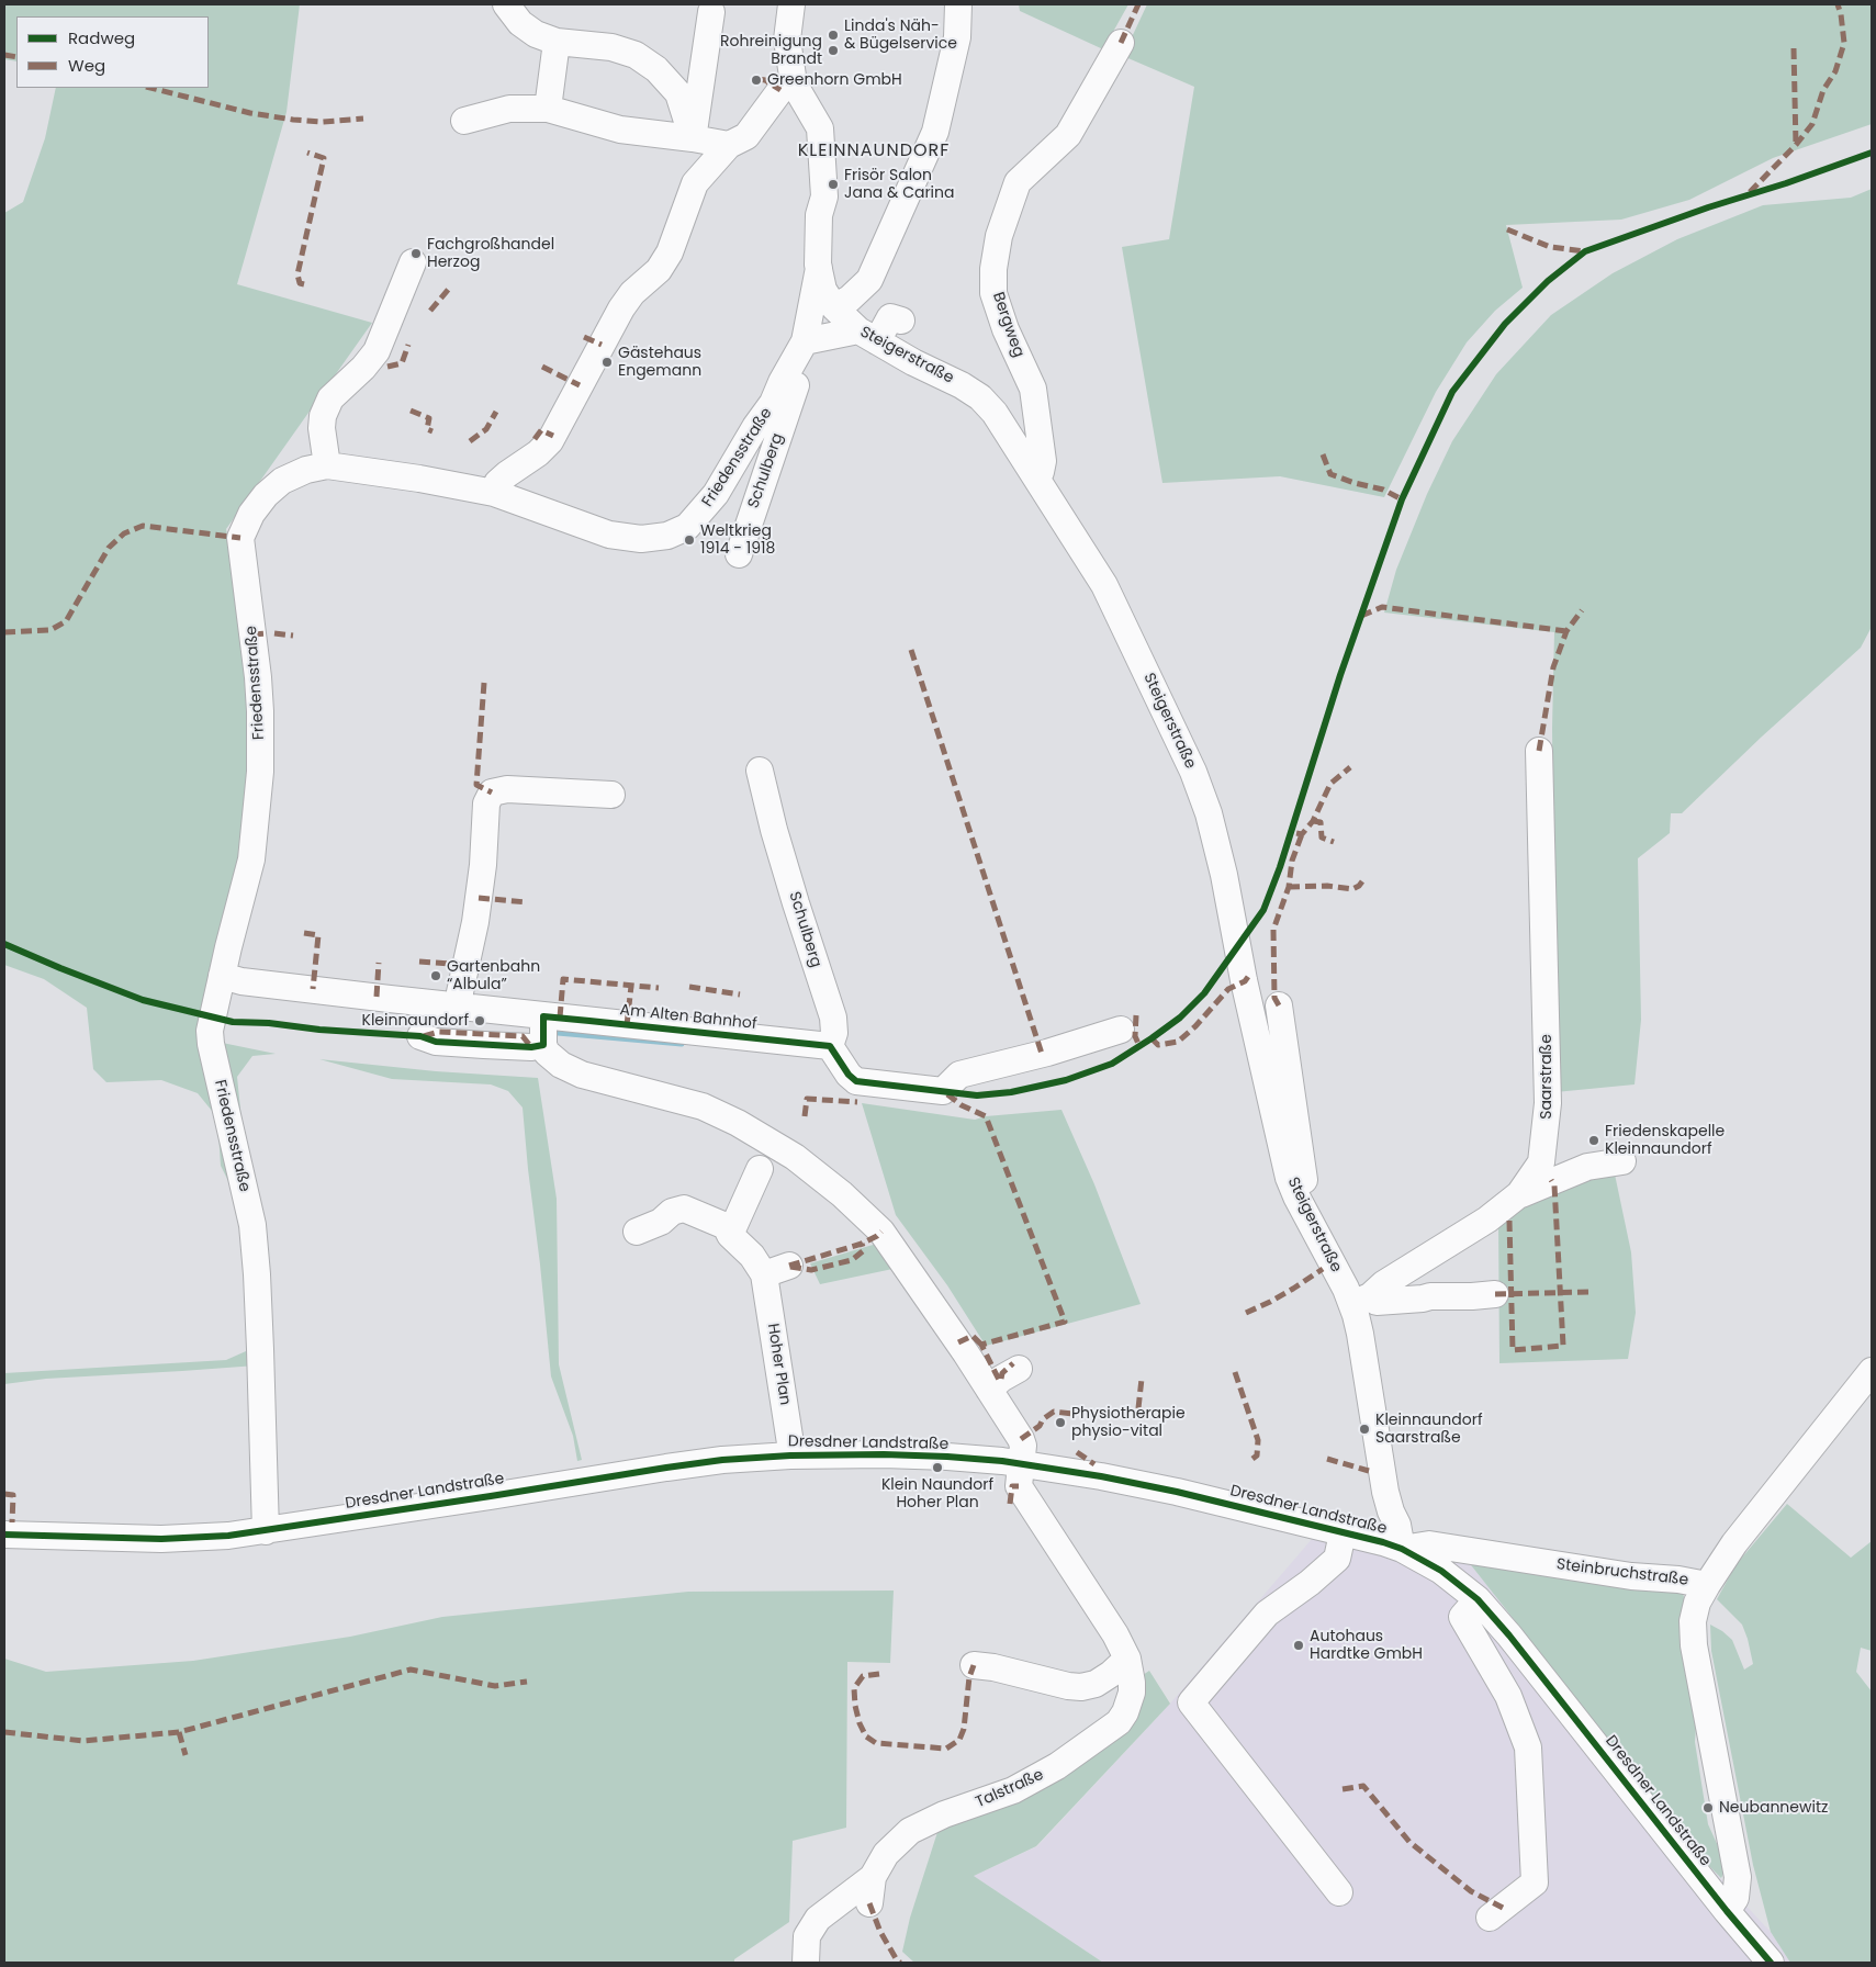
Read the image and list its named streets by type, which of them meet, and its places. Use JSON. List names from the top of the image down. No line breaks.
{"streets":{"street":["Bergweg","Steigerstraße","Friedensstraße","Schulberg","Am Alten Bahnhof","Saarstraße","Hoher Plan","Dresdner Landstraße","Steinbruchstraße","Talstraße"]},"crossings":[["Bergweg","Steigerstraße"],["Steigerstraße","Friedensstraße"],["Steigerstraße","Saarstraße"],["Steigerstraße","Dresdner Landstraße"],["Steigerstraße","Steinbruchstraße"],["Friedensstraße","Schulberg"],["Friedensstraße","Am Alten Bahnhof"],["Friedensstraße","Dresdner Landstraße"],["Schulberg","Am Alten Bahnhof"],["Hoher Plan","Dresdner Landstraße"],["Dresdner Landstraße","Steinbruchstraße"],["Dresdner Landstraße","Talstraße"]],"districts":["KLEINNAUNDORF"],"places":["Linda's Näh- & Bügelservice","Rohreinigung Brandt","Greenhorn GmbH","Frisör Salon Jana & Carina","Fachgroßhandel Herzog","Gästehaus Engemann","Weltkrieg 1914 - 1918","Gartenbahn “Albula”","Kleinnaundorf","Friedenskapelle Kleinnaundorf","Physiotherapie physio-vital","Kleinnaundorf Saarstraße","Klein Naundorf Hoher Plan","Autohaus Hardtke GmbH","Neubannewitz"],"legend":["Radweg","Weg"]}
